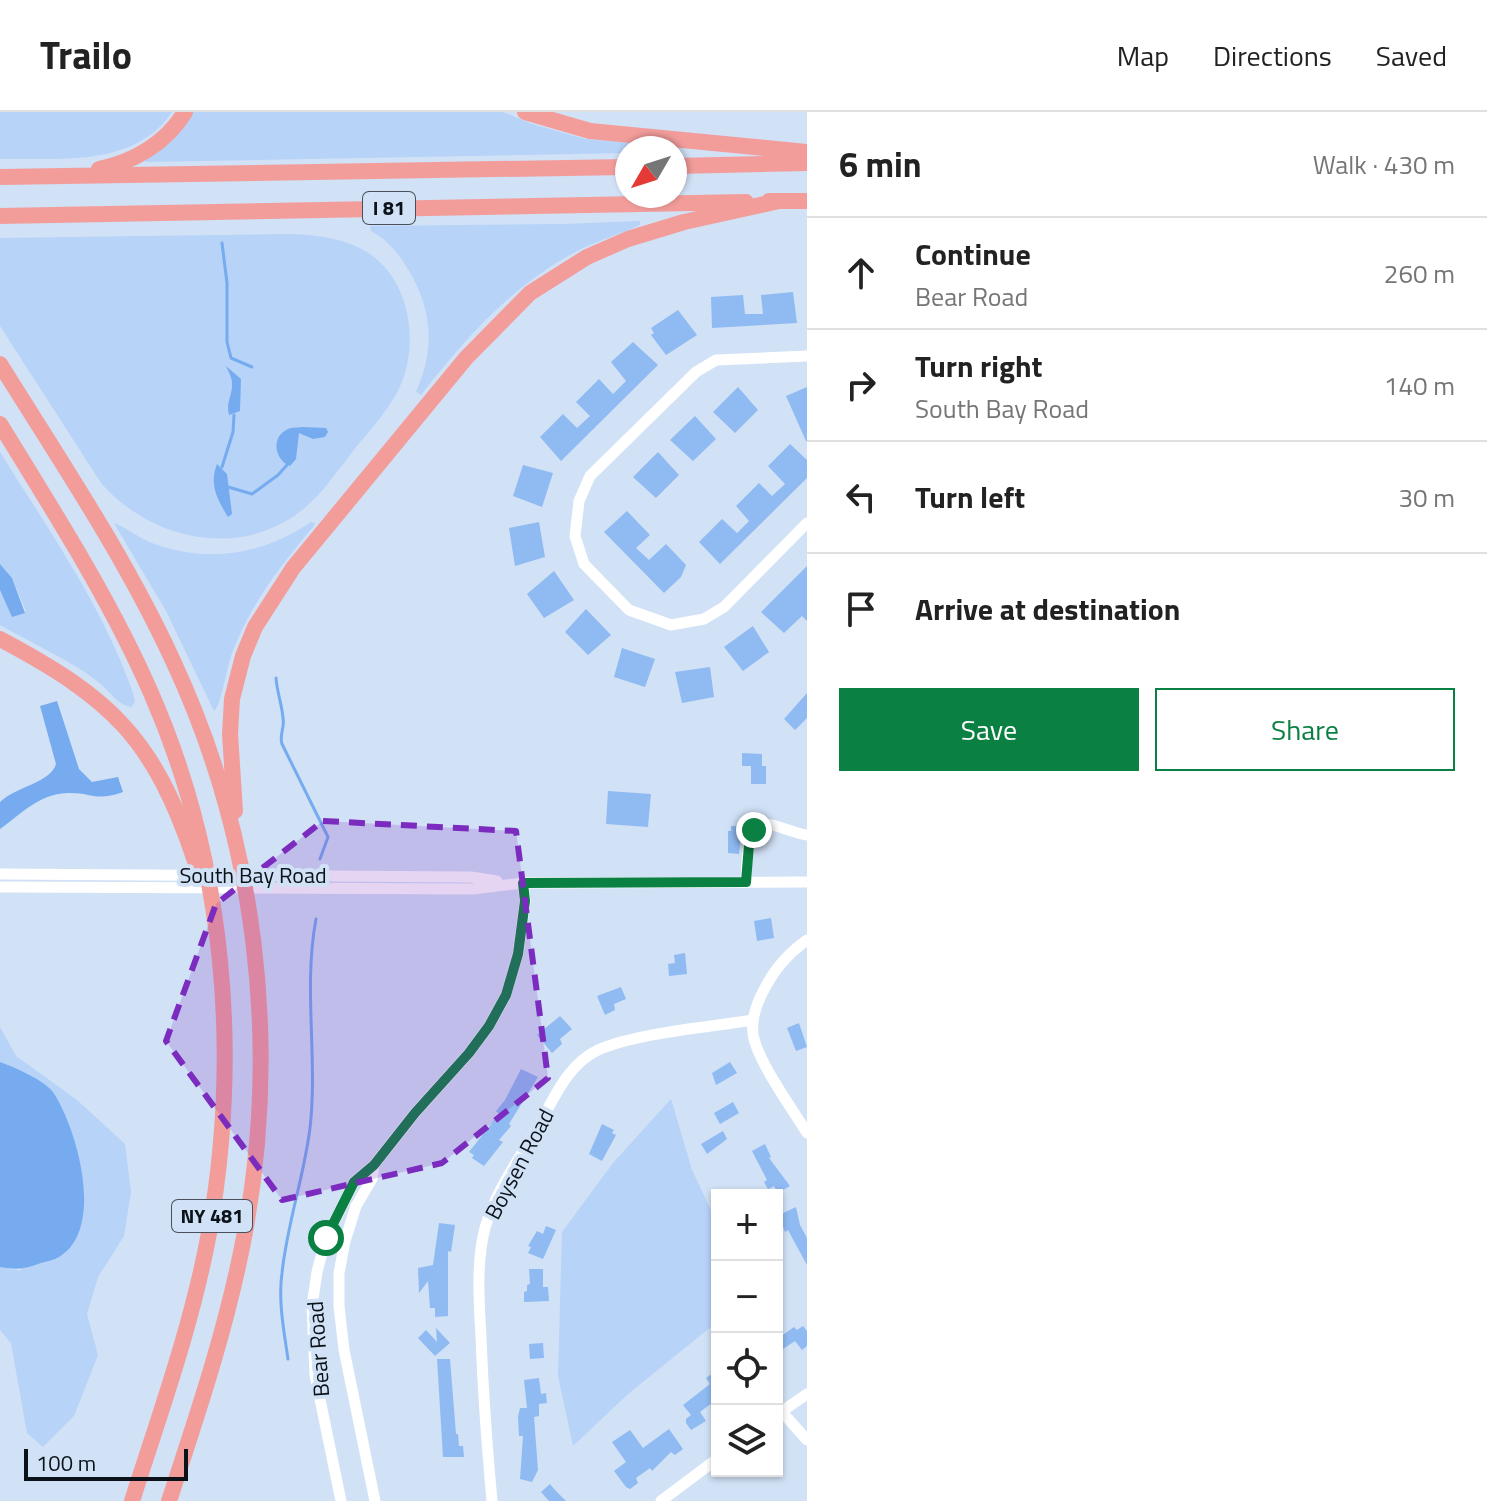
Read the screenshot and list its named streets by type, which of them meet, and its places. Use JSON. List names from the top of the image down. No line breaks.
{"streets":{"highway":["I 81","NY 481"],"street":["South Bay Road","Boysen Road","Bear Road"]},"crossings":[["South Bay Road","Bear Road"]],"scale_bar":"100 m","north":"bottom left","page":{"header":"Trailo","nav":["Map","Directions","Saved"],"heading":["6 min","Walk · 430 m"],"list":[["Continue","Bear Road","260 m"],["Turn right","South Bay Road","140 m"],["Turn left","30 m"],"Arrive at destination"],"buttons":["Save","Share"],"map_buttons":["+","−"],"scale":"100 m"}}
